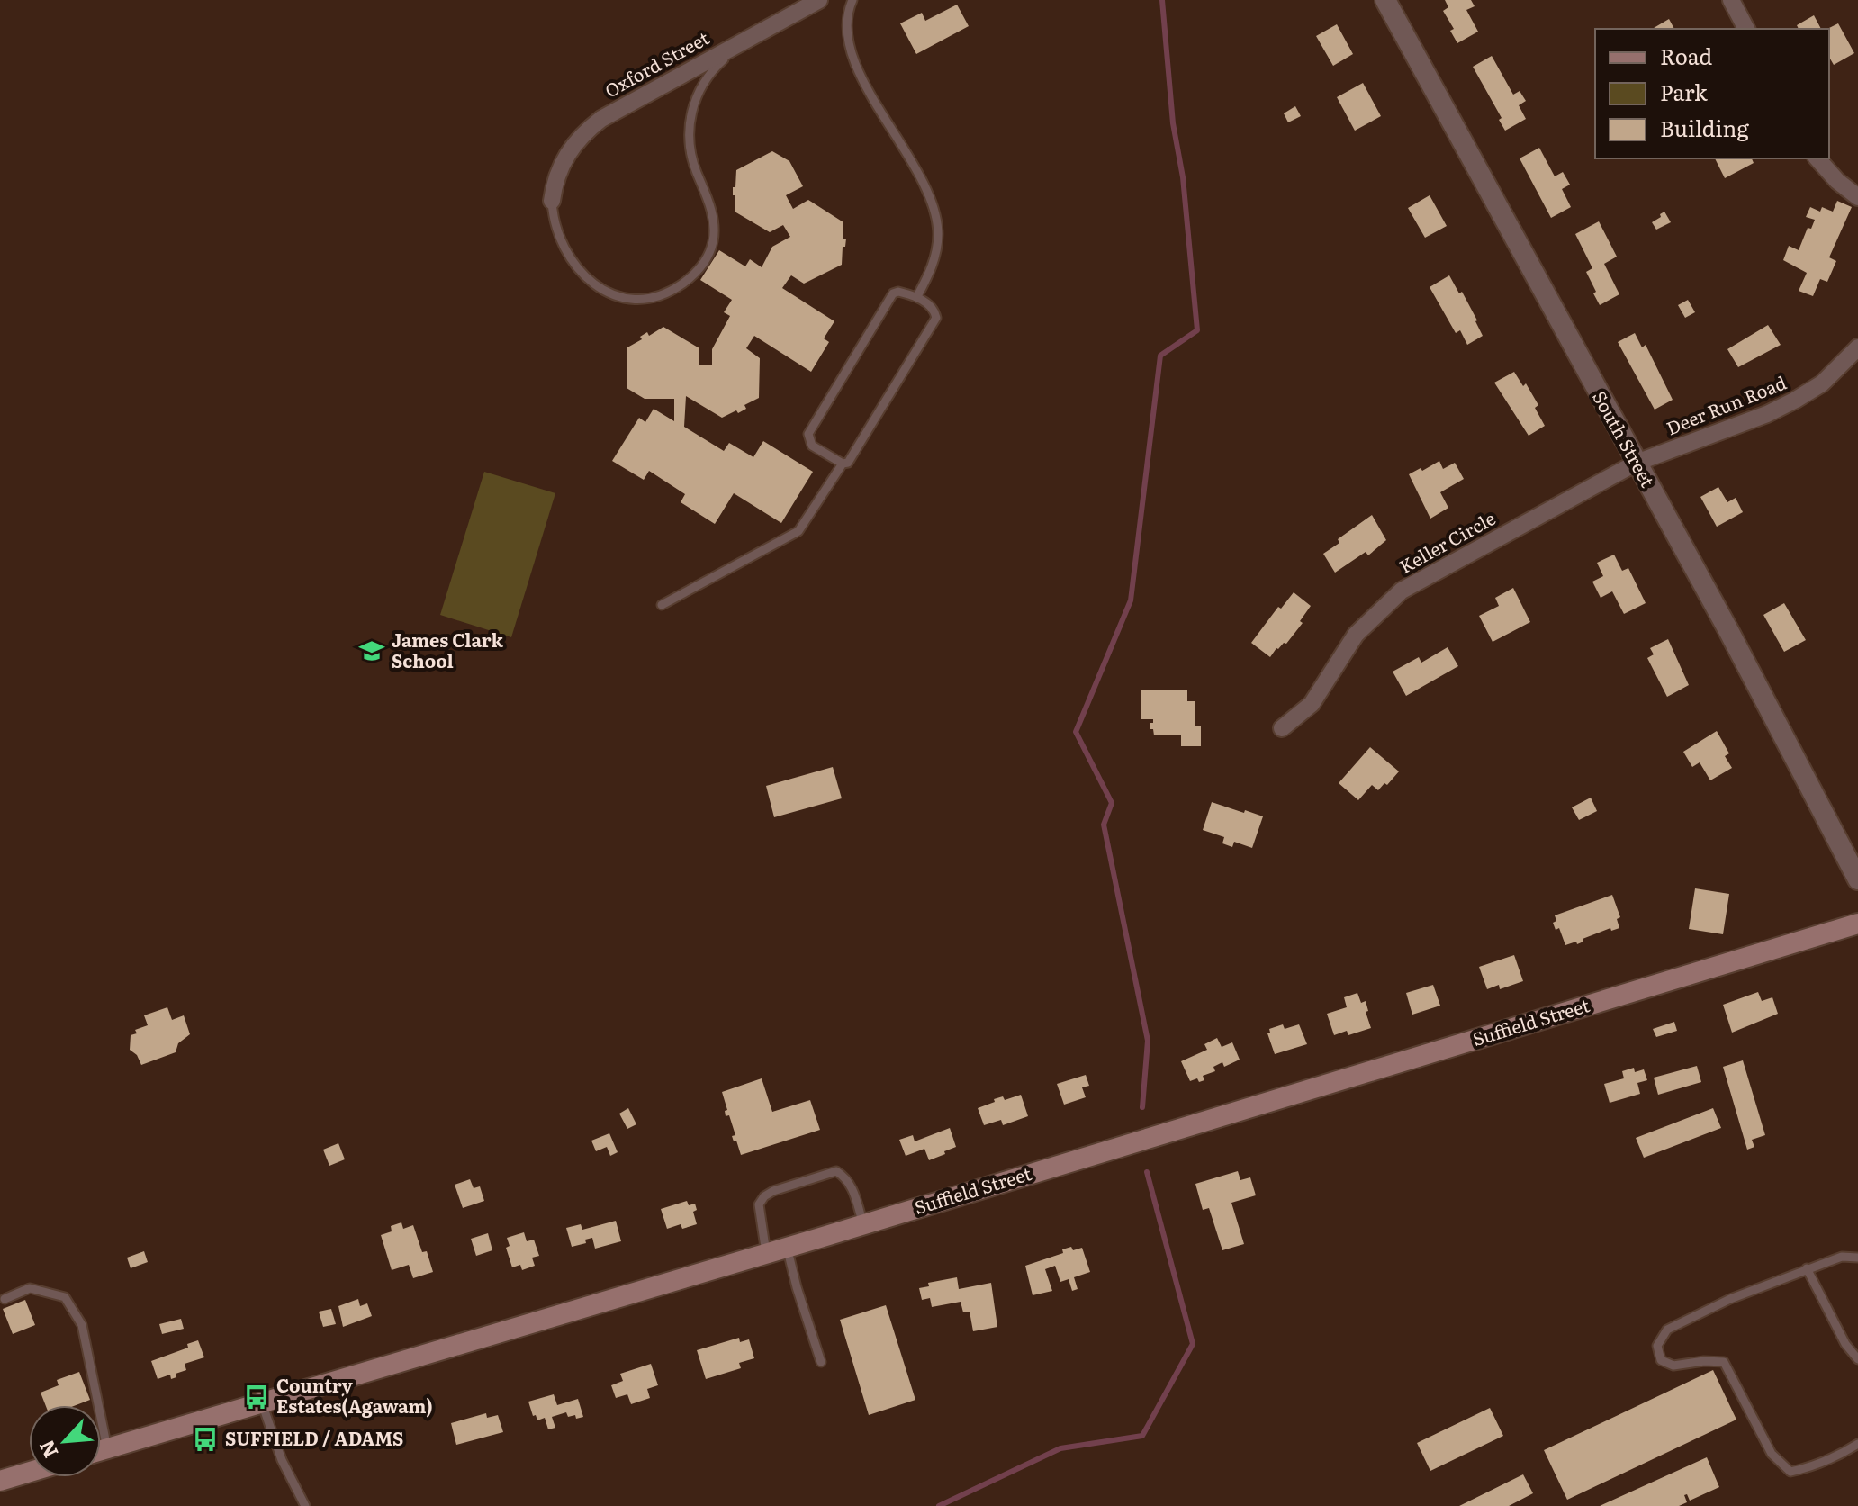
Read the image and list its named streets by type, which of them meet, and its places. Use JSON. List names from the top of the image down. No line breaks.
{"streets":{"main road":["Suffield Street"],"street":["Oxford Street","Deer Run Road","South Street","Keller Circle"]},"crossings":[["Deer Run Road","South Street"],["Deer Run Road","Keller Circle"],["South Street","Keller Circle"]],"places":{"school or university":["James Clark School"],"bus stop":["Country Estates(Agawam)","SUFFIELD / ADAMS"]},"legend":["Road","Park","Building"],"north":"bottom left"}
